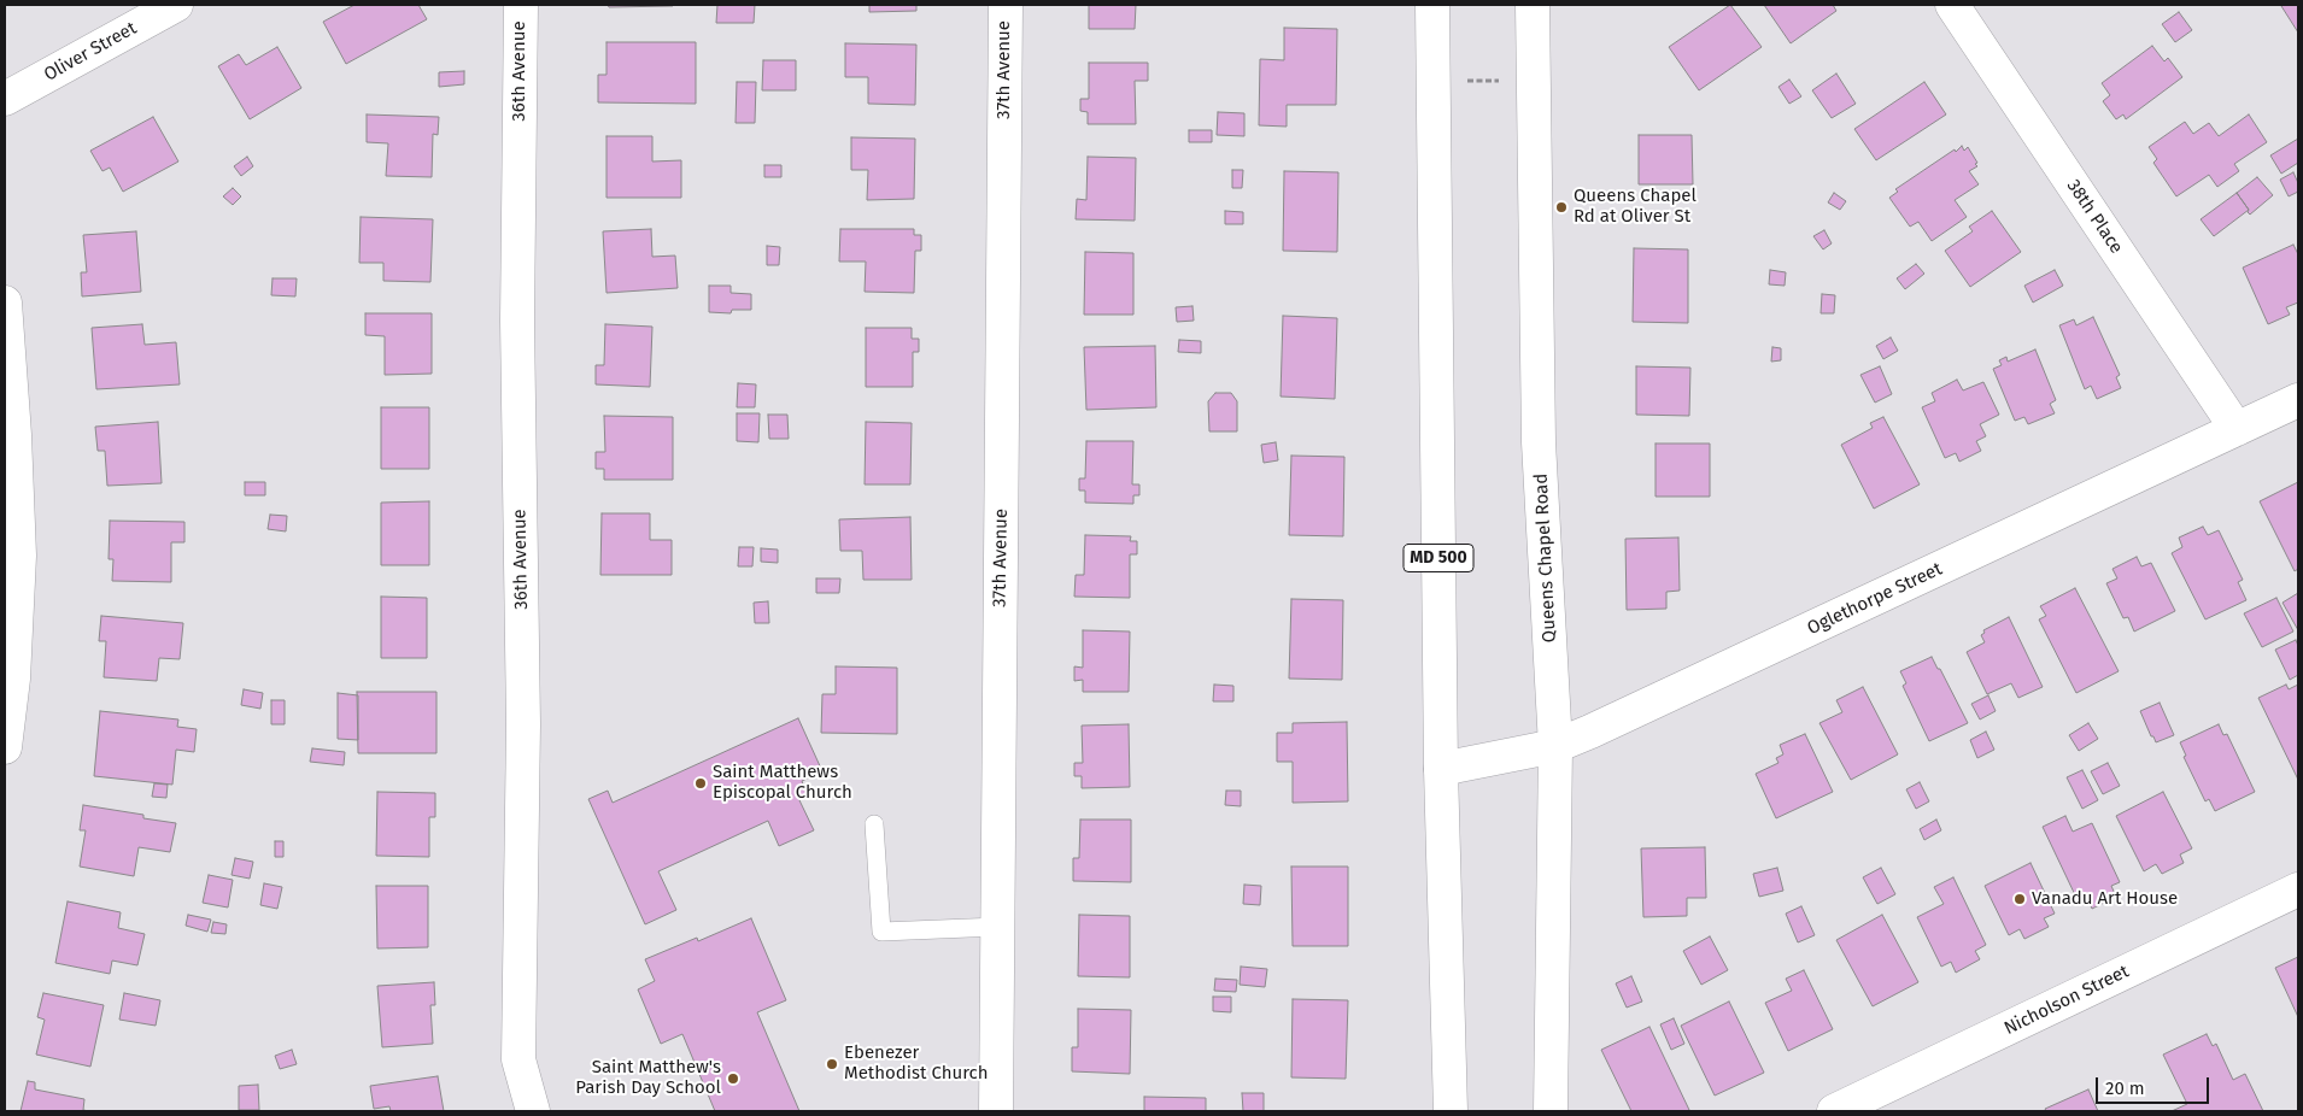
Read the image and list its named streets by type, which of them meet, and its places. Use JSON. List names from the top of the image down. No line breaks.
{"streets":{"street":["Oliver Street","37th Avenue","36th Avenue","38th Place","MD 500","Queens Chapel Road","Oglethorpe Street","Nicholson Street"]},"crossings":[["38th Place","Oglethorpe Street"],["MD 500","Oglethorpe Street"],["Queens Chapel Road","Oglethorpe Street"]],"places":["Queens Chapel Rd at Oliver St","Saint Matthews Episcopal Church","Vanadu Art House","Ebenezer Methodist Church","Saint Matthew's Parish Day School"],"scale_bar":"20 m"}
